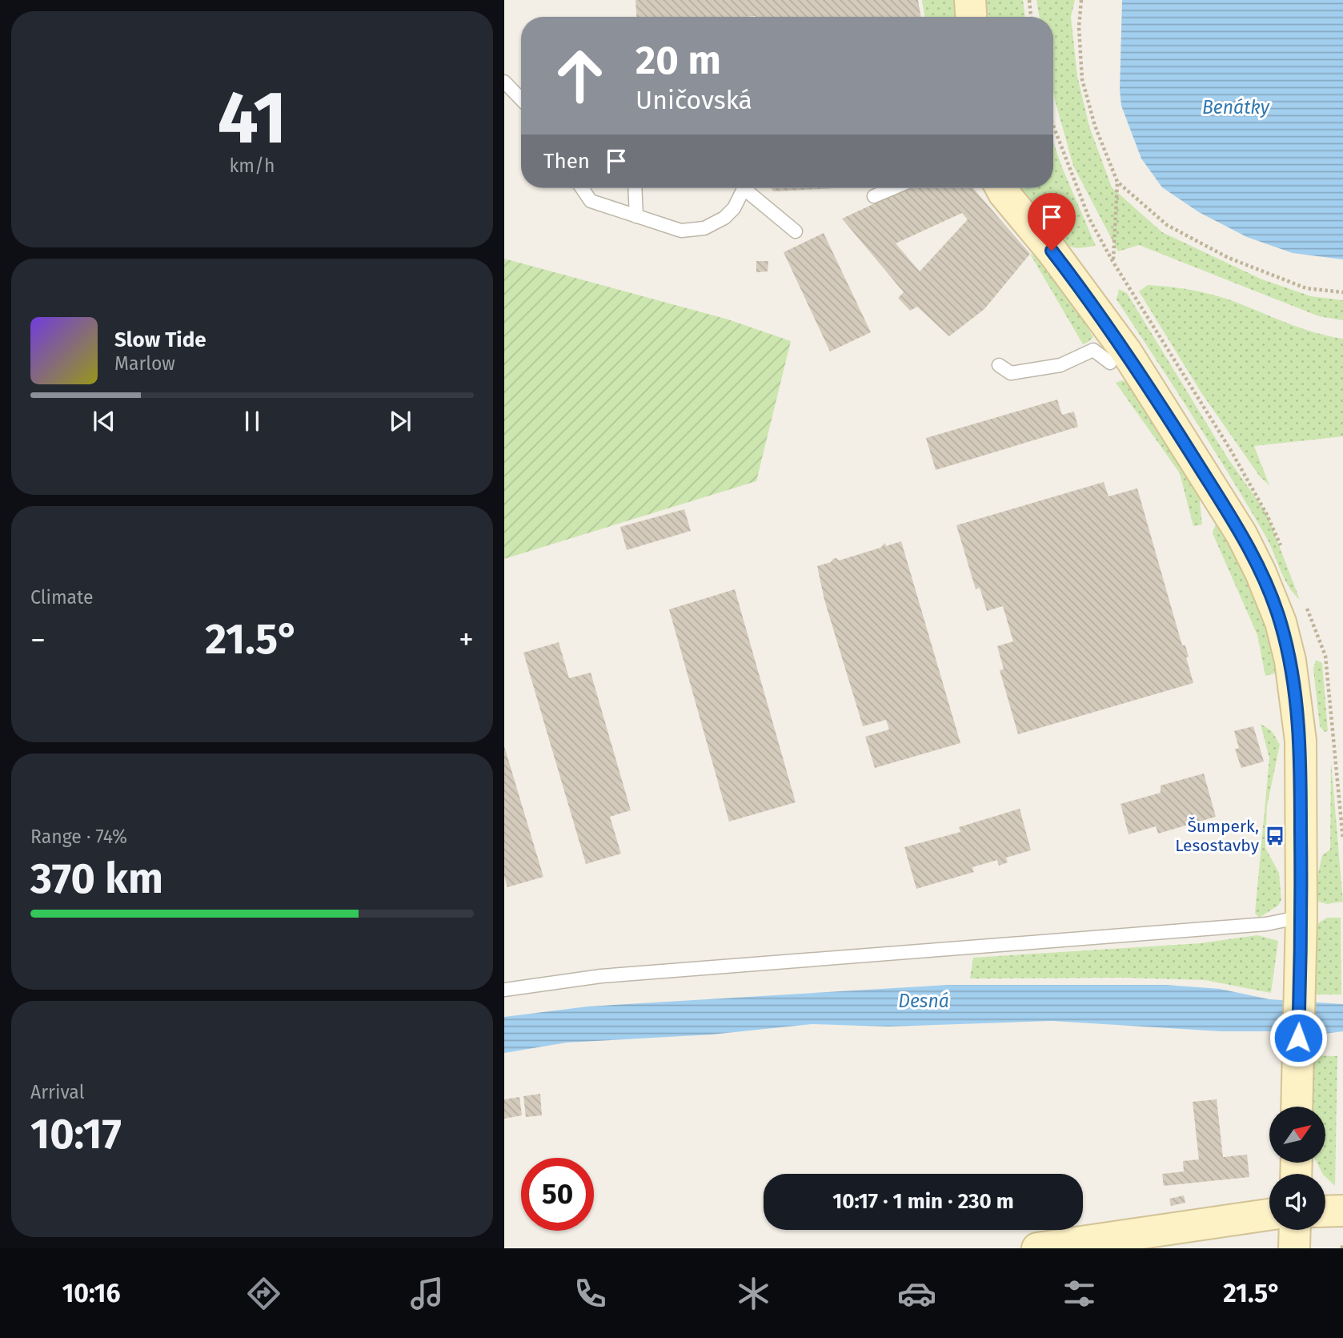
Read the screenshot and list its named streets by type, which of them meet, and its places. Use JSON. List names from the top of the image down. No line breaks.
{"water":["Benátky","Desná"],"places":{"bus stop":["Šumperk, Lesostavby"]},"north":"top right","page":{"tile":[["41","km/h"],"Climate",["Range · 74%","370 km"],["Arrival","10:17"]],"turn":["20 m","Uničovská"],"then":"Then","song":["Slow Tide","Marlow"],"heat":["−","21.5°","+"],"limit":"50","trip":"10:17 · 1 min · 230 m","tabs":["10:16","21.5°"]}}
